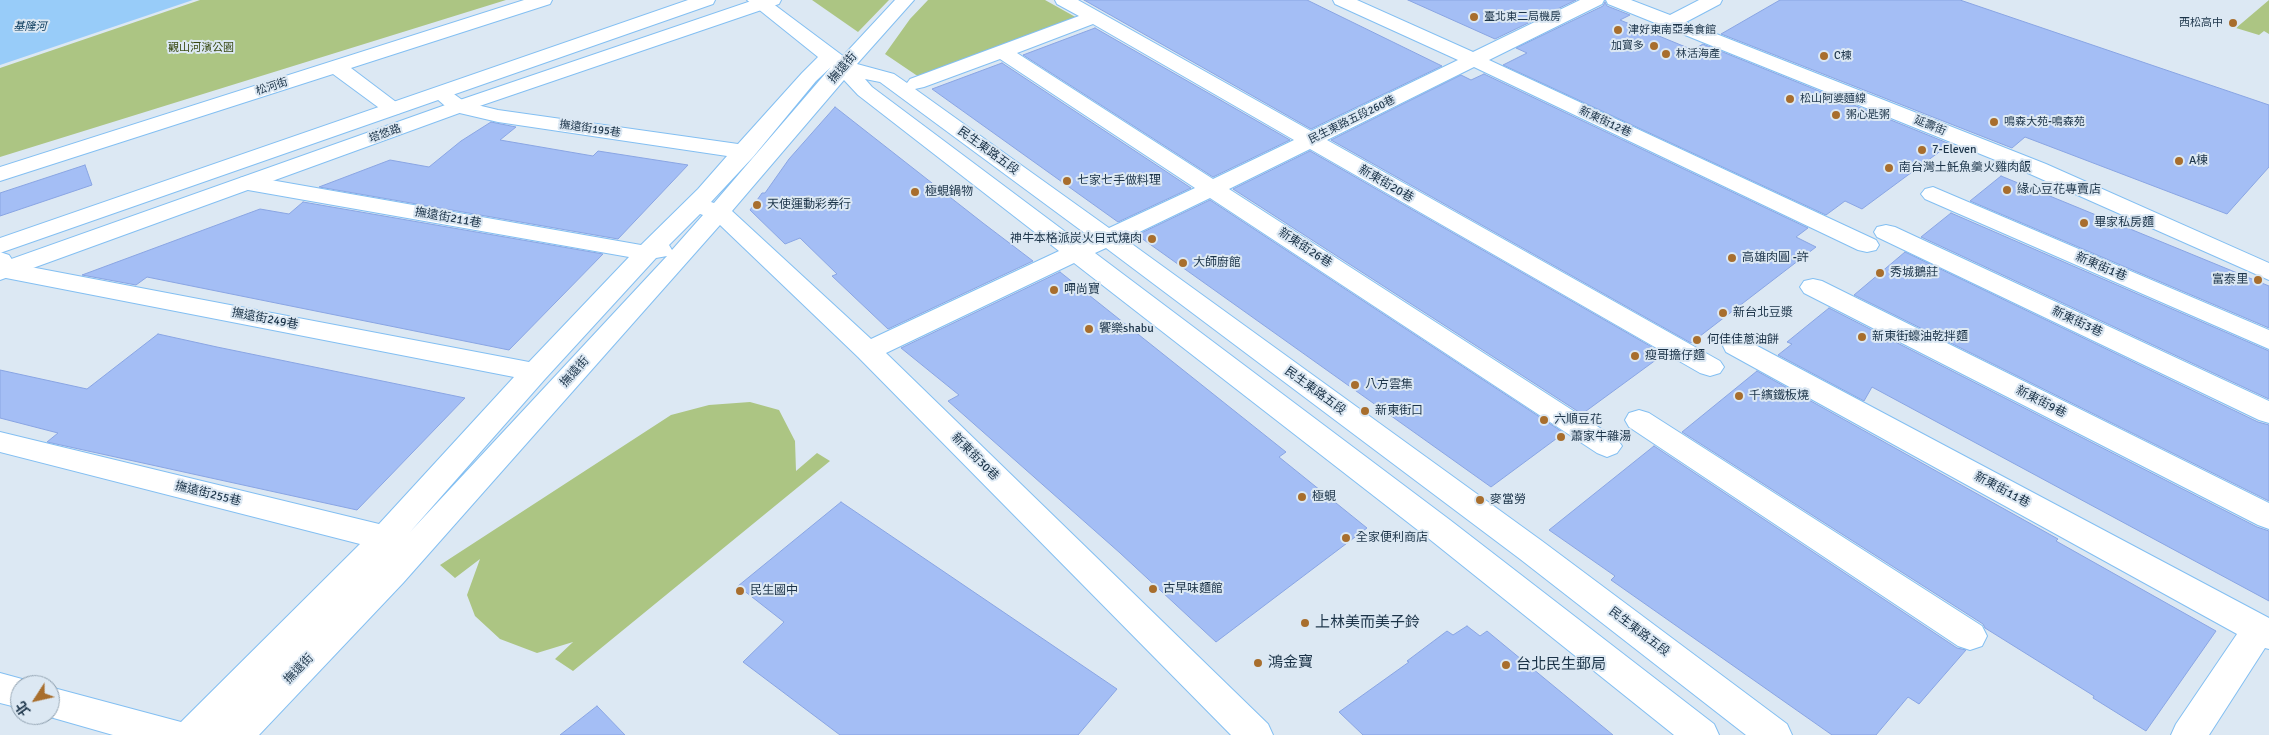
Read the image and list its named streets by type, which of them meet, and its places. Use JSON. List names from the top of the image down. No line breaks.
{"streets":{"street":["撫遠街","松河街","民生東路五段260巷","新東街12巷","延壽街","撫遠街195巷","塔悠路","民生東路五段","新東街20巷","撫遠街211巷","新東街26巷","新東街1巷","撫遠街249巷","新東街3巷","新東街9巷","新東街30巷","新東街11巷","撫遠街255巷"]},"crossings":[["撫遠街","撫遠街195巷"],["撫遠街","民生東路五段"],["撫遠街","撫遠街211巷"],["撫遠街","撫遠街249巷"],["撫遠街","新東街30巷"],["撫遠街","撫遠街255巷"],["民生東路五段260巷","新東街12巷"],["民生東路五段260巷","民生東路五段"],["民生東路五段260巷","新東街20巷"],["民生東路五段260巷","新東街26巷"],["民生東路五段260巷","新東街30巷"],["新東街12巷","新東街3巷"],["撫遠街195巷","塔悠路"],["塔悠路","民生東路五段"],["塔悠路","撫遠街211巷"],["塔悠路","撫遠街249巷"]],"water":["基隆河"],"parks":["觀山河濱公園"],"places":["臺北東二局機房","西松高中","津好東南亞美食館","加寶多","林活海產","C棟","松山阿婆麵線","粥心匙粥","鳴森大苑-鳴森苑","7-Eleven","A棟","南台灣土魠魚羹火雞肉飯","七家七手做料理","緣心豆花專賣店","極蜆鍋物","天使運動彩券行","畢家私房麵","神牛本格派炭火日式燒肉","高雄肉圓 -許","大師廚館","秀城鵝莊","富泰里","呷尚寶","新台北豆漿","饗樂shabu","新東街蠔油乾拌麵","何佳佳蔥油餅","瘦哥擔仔麵","八方雲集","千繽鐵板燒","新東街口","六順豆花","蕭家牛雜湯","極蜆","麥當勞","全家便利商店","古早味麵館","民生國中","上林美而美子鈴","鴻金寶","台北民生郵局"],"north":"bottom left"}
